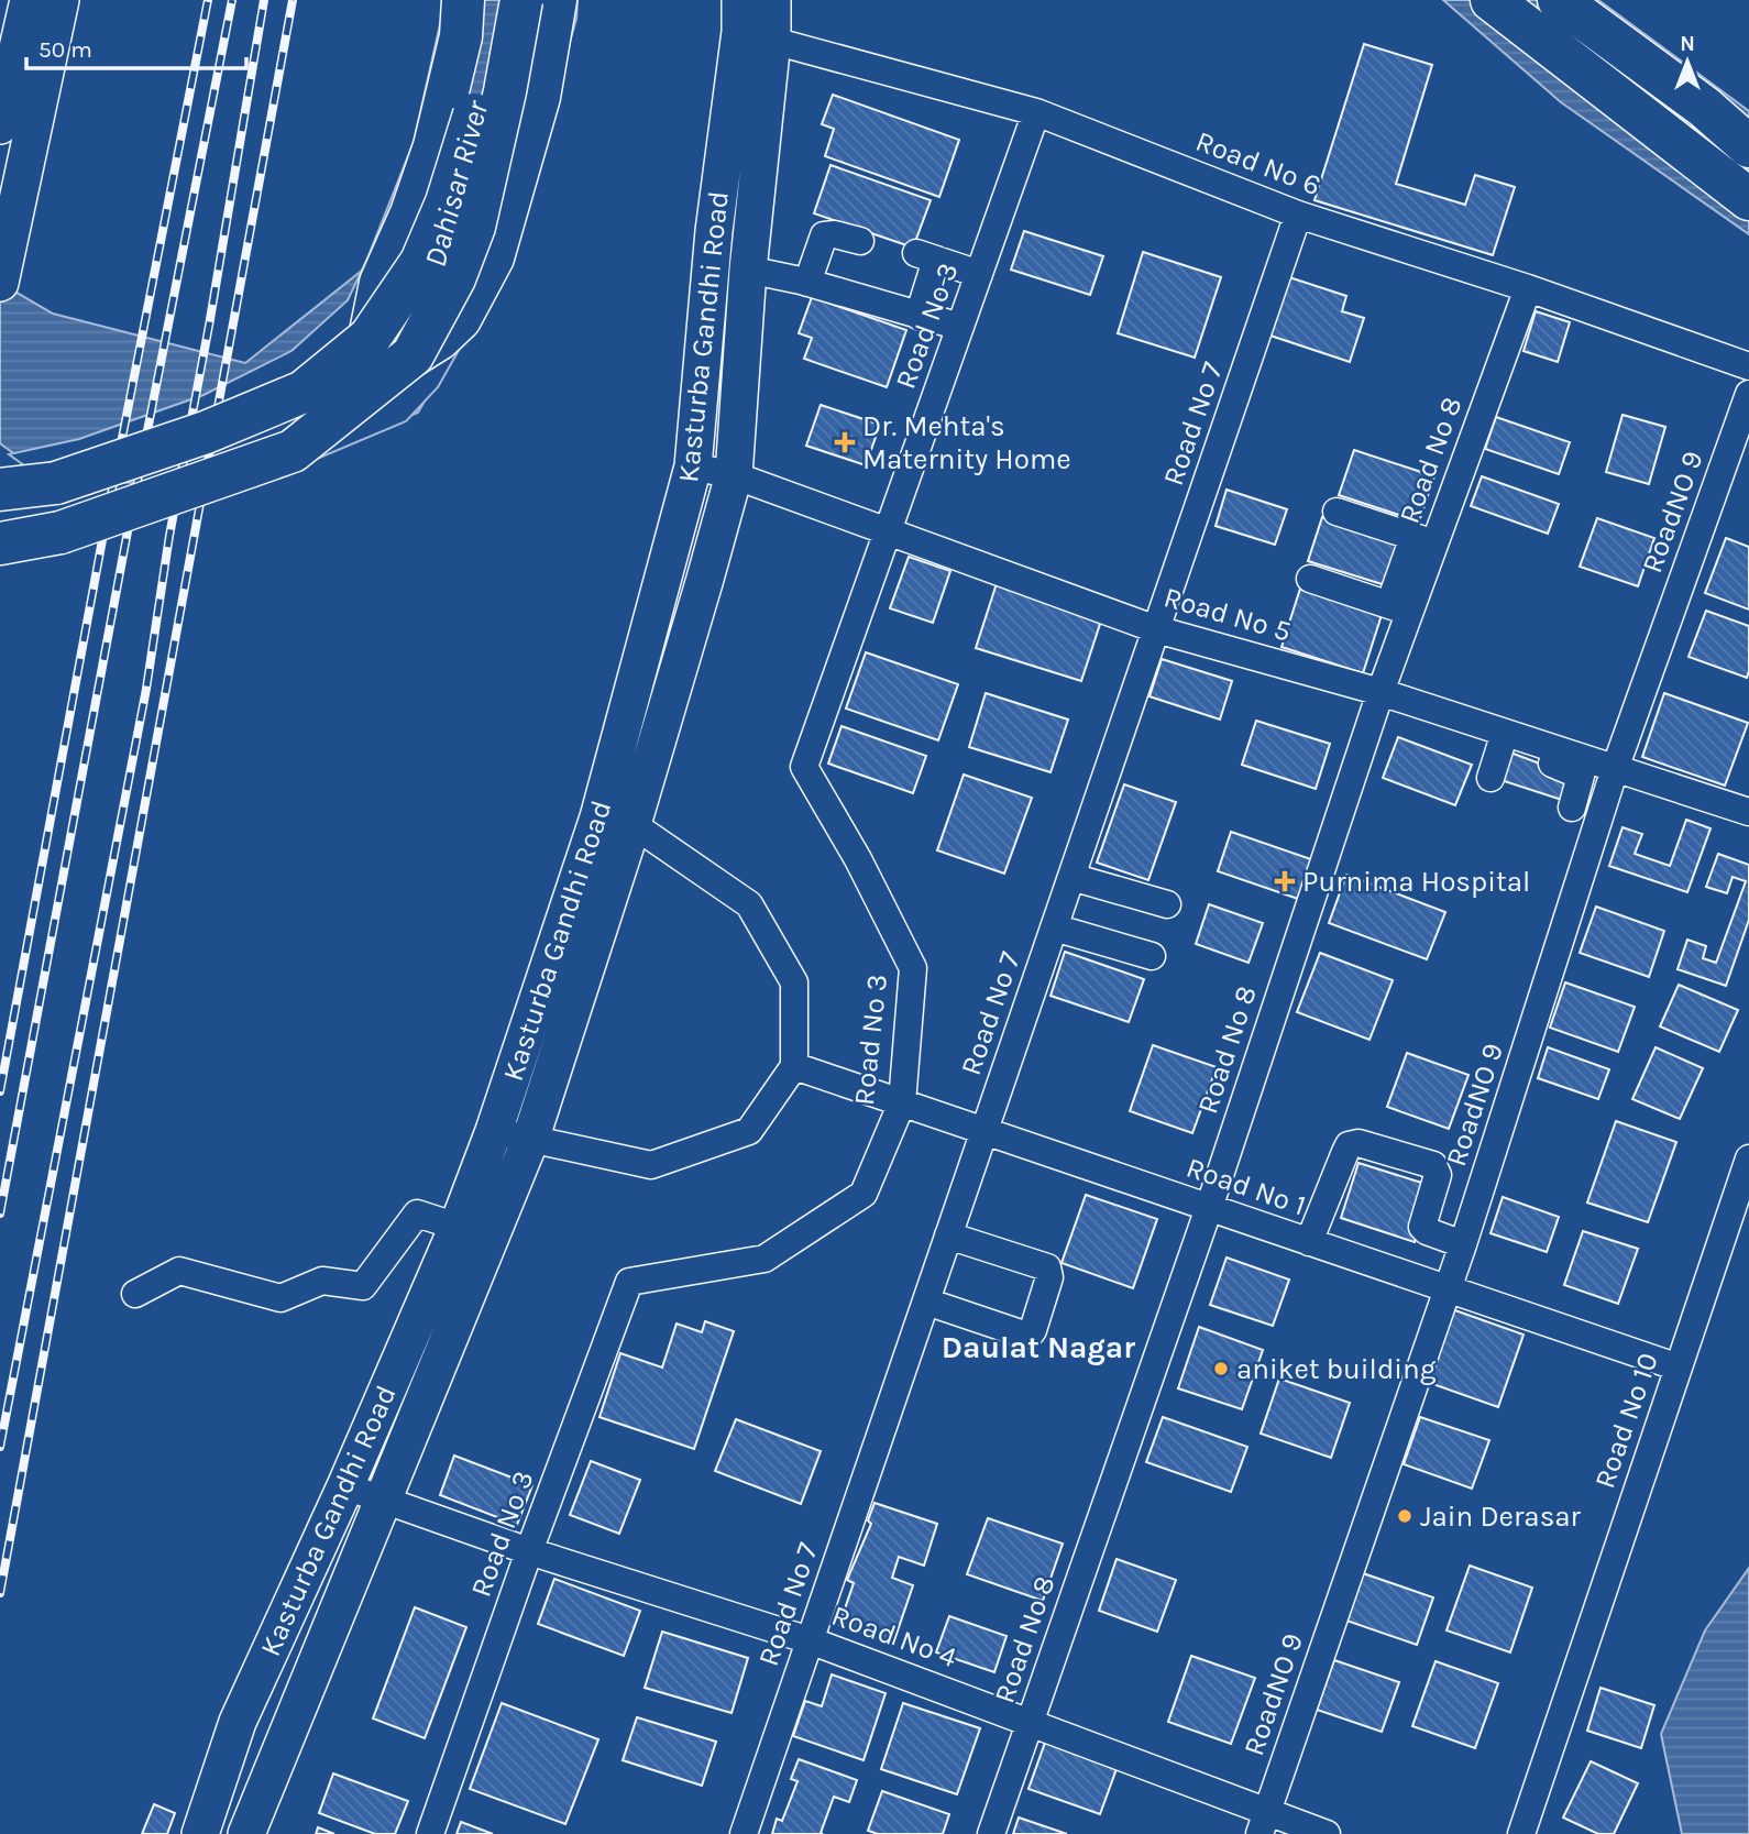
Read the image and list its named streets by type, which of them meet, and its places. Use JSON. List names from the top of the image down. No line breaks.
{"streets":{"main road":["Kasturba Gandhi Road"],"street":["Road No 6","Road No 3","Road No 7","Road No 8","RoadNO 9","Road No 5","Road No 1","Road No 10","Road No 4"]},"crossings":[["Road No 6","Road No 3"],["Road No 6","Kasturba Gandhi Road"],["Road No 6","Road No 7"],["Road No 6","Road No 8"],["Road No 3","Road No 5"],["Road No 3","Road No 1"],["Road No 3","Road No 4"],["Kasturba Gandhi Road","Road No 5"],["Kasturba Gandhi Road","Road No 4"],["Road No 7","Road No 5"],["Road No 7","Road No 1"],["Road No 7","Road No 4"],["Road No 8","Road No 5"],["Road No 8","Road No 1"],["Road No 8","Road No 4"],["RoadNO 9","Road No 5"],["RoadNO 9","Road No 1"],["RoadNO 9","Road No 4"],["Road No 1","Road No 10"]],"districts":["Daulat Nagar"],"water":["Dahisar River"],"places":{"health":["Dr. Mehta's Maternity Home","Purnima Hospital"],"other":["aniket building","Jain Derasar"]},"scale_bar":"50 m","north":"top"}
